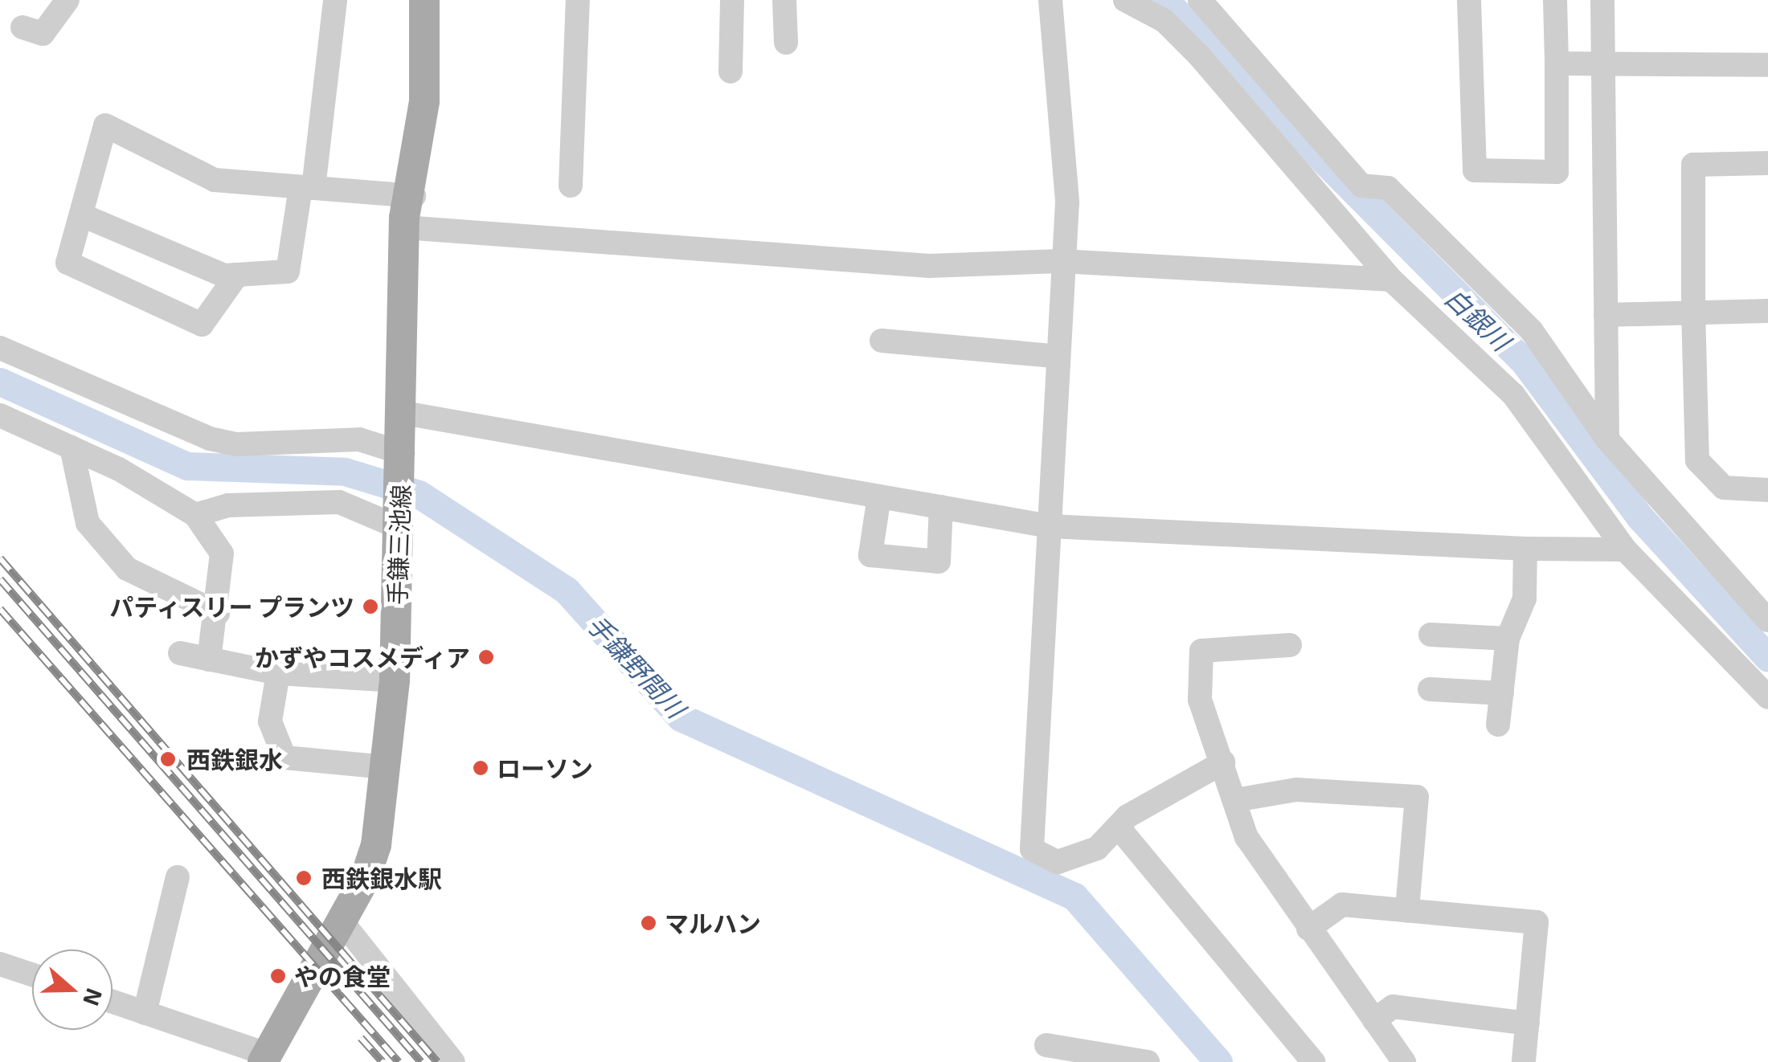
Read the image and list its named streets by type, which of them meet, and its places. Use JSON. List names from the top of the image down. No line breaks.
{"streets":{"main road":["手鎌三池線"]},"water":["白銀川","手鎌野間川"],"places":["パティスリー プランツ","かずやコスメディア","西鉄銀水","ローソン","西鉄銀水駅","マルハン","やの食堂"],"north":"right"}
